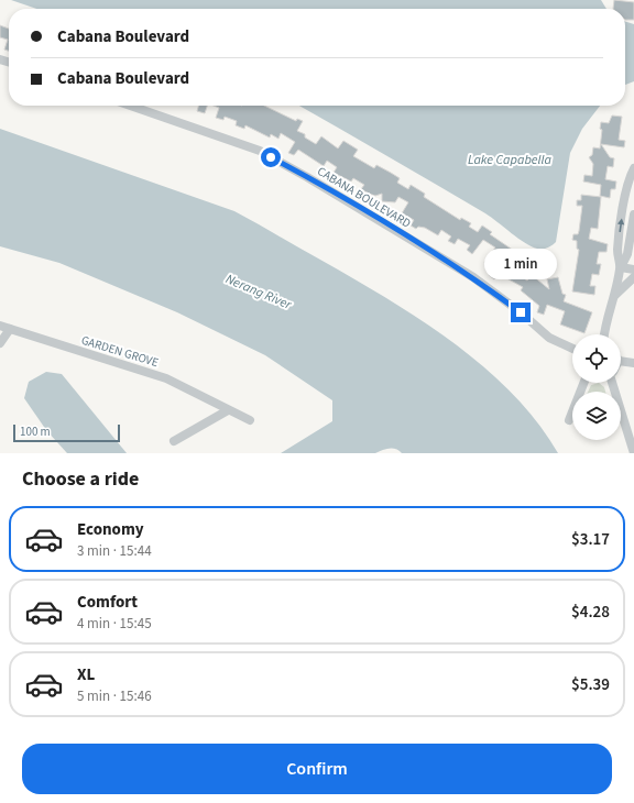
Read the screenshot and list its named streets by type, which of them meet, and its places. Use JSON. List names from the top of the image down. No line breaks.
{"streets":{"street":["CABANA BOULEVARD","GARDEN GROVE"]},"water":["Lake Capabella","Nerang River"],"scale_bar":"100 m","page":{"banner":["Cabana Boulevard","Cabana Boulevard"],"bubble":"1 min","scale":"100 m","heading":"Choose a ride","list":[{"name":"Economy","note":"3 min · 15:44","value":"$3.17"},{"name":"Comfort","note":"4 min · 15:45","value":"$4.28"},{"name":"XL","note":"5 min · 15:46","value":"$5.39"}],"buttons":"Confirm"}}
